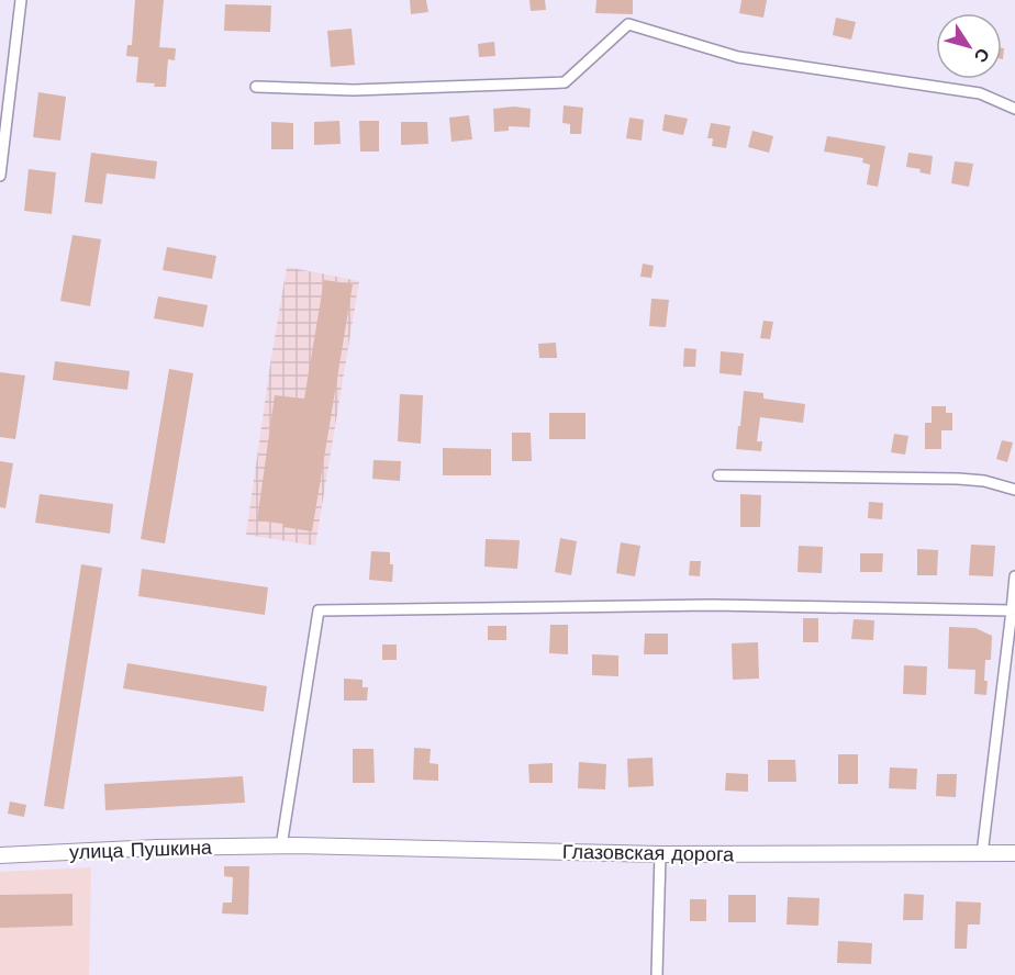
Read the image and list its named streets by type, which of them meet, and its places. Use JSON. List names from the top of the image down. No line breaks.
{"streets":{"street":["улица Пушкина","Глазовская дорога"]},"crossings":[["улица Пушкина","Глазовская дорога"]],"north":"bottom right"}
